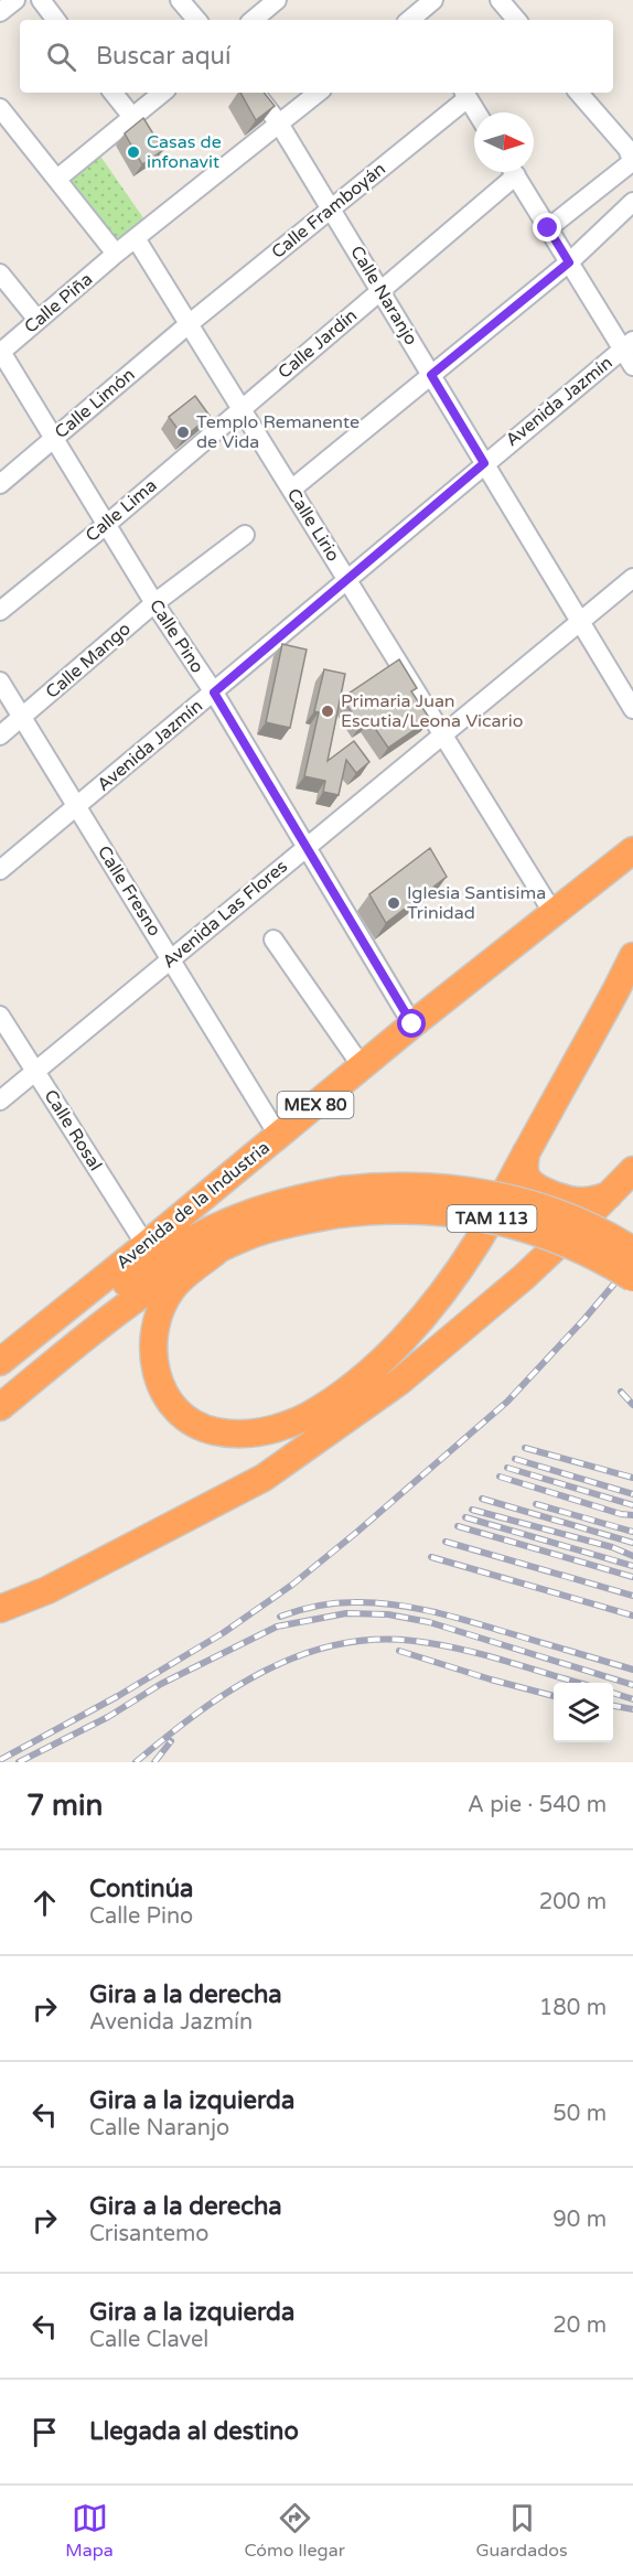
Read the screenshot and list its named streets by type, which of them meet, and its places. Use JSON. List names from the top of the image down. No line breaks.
{"streets":{"highway":["MEX 80","Avenida de la Industria","TAM 113"],"street":["Calle Framboyán","Calle Naranjo","Calle Piña","Calle Jardín","Avenida Jazmín","Calle Limón","Calle Lima","Calle Lirio","Calle Pino","Calle Mango","Calle Fresno","Avenida Las Flores","Calle Rosal"]},"crossings":[["Calle Framboyán","Calle Naranjo"],["Calle Framboyán","Calle Limón"],["Calle Framboyán","Calle Lirio"],["Calle Naranjo","Calle Piña"],["Calle Naranjo","Calle Jardín"],["Calle Naranjo","Avenida Jazmín"],["Calle Naranjo","Avenida Las Flores"],["Calle Piña","Calle Lirio"],["Calle Piña","Calle Pino"],["Calle Jardín","Calle Lima"],["Calle Jardín","Calle Lirio"],["Avenida Jazmín","Calle Lirio"],["Avenida Jazmín","Calle Pino"],["Avenida Jazmín","Calle Fresno"],["Calle Limón","Calle Lirio"],["Calle Limón","Calle Pino"],["Calle Lima","Calle Lirio"],["Calle Lima","Calle Pino"],["Calle Lirio","Avenida Las Flores"],["Calle Lirio","Avenida de la Industria"],["Calle Pino","Calle Mango"],["Calle Pino","Avenida Las Flores"],["Calle Pino","Avenida de la Industria"],["Calle Mango","Calle Fresno"],["Calle Fresno","Avenida Las Flores"],["Calle Fresno","Avenida de la Industria"],["Avenida Las Flores","Calle Rosal"],["Calle Rosal","Avenida de la Industria"]],"places":["Casas de infonavit","Templo Remanente de Vida","Primaria Juan Escutia/Leona Vicario","Iglesia Santisima Trinidad"],"north":"right","page":{"search":"Buscar aquí","heading":["7 min","A pie · 540 m"],"list":[["Continúa","Calle Pino","200 m"],["Gira a la derecha","Avenida Jazmín","180 m"],["Gira a la izquierda","Calle Naranjo","50 m"],["Gira a la derecha","Crisantemo","90 m"],["Gira a la izquierda","Calle Clavel","20 m"],"Llegada al destino"],"nav":["Mapa","Cómo llegar","Guardados"]}}
